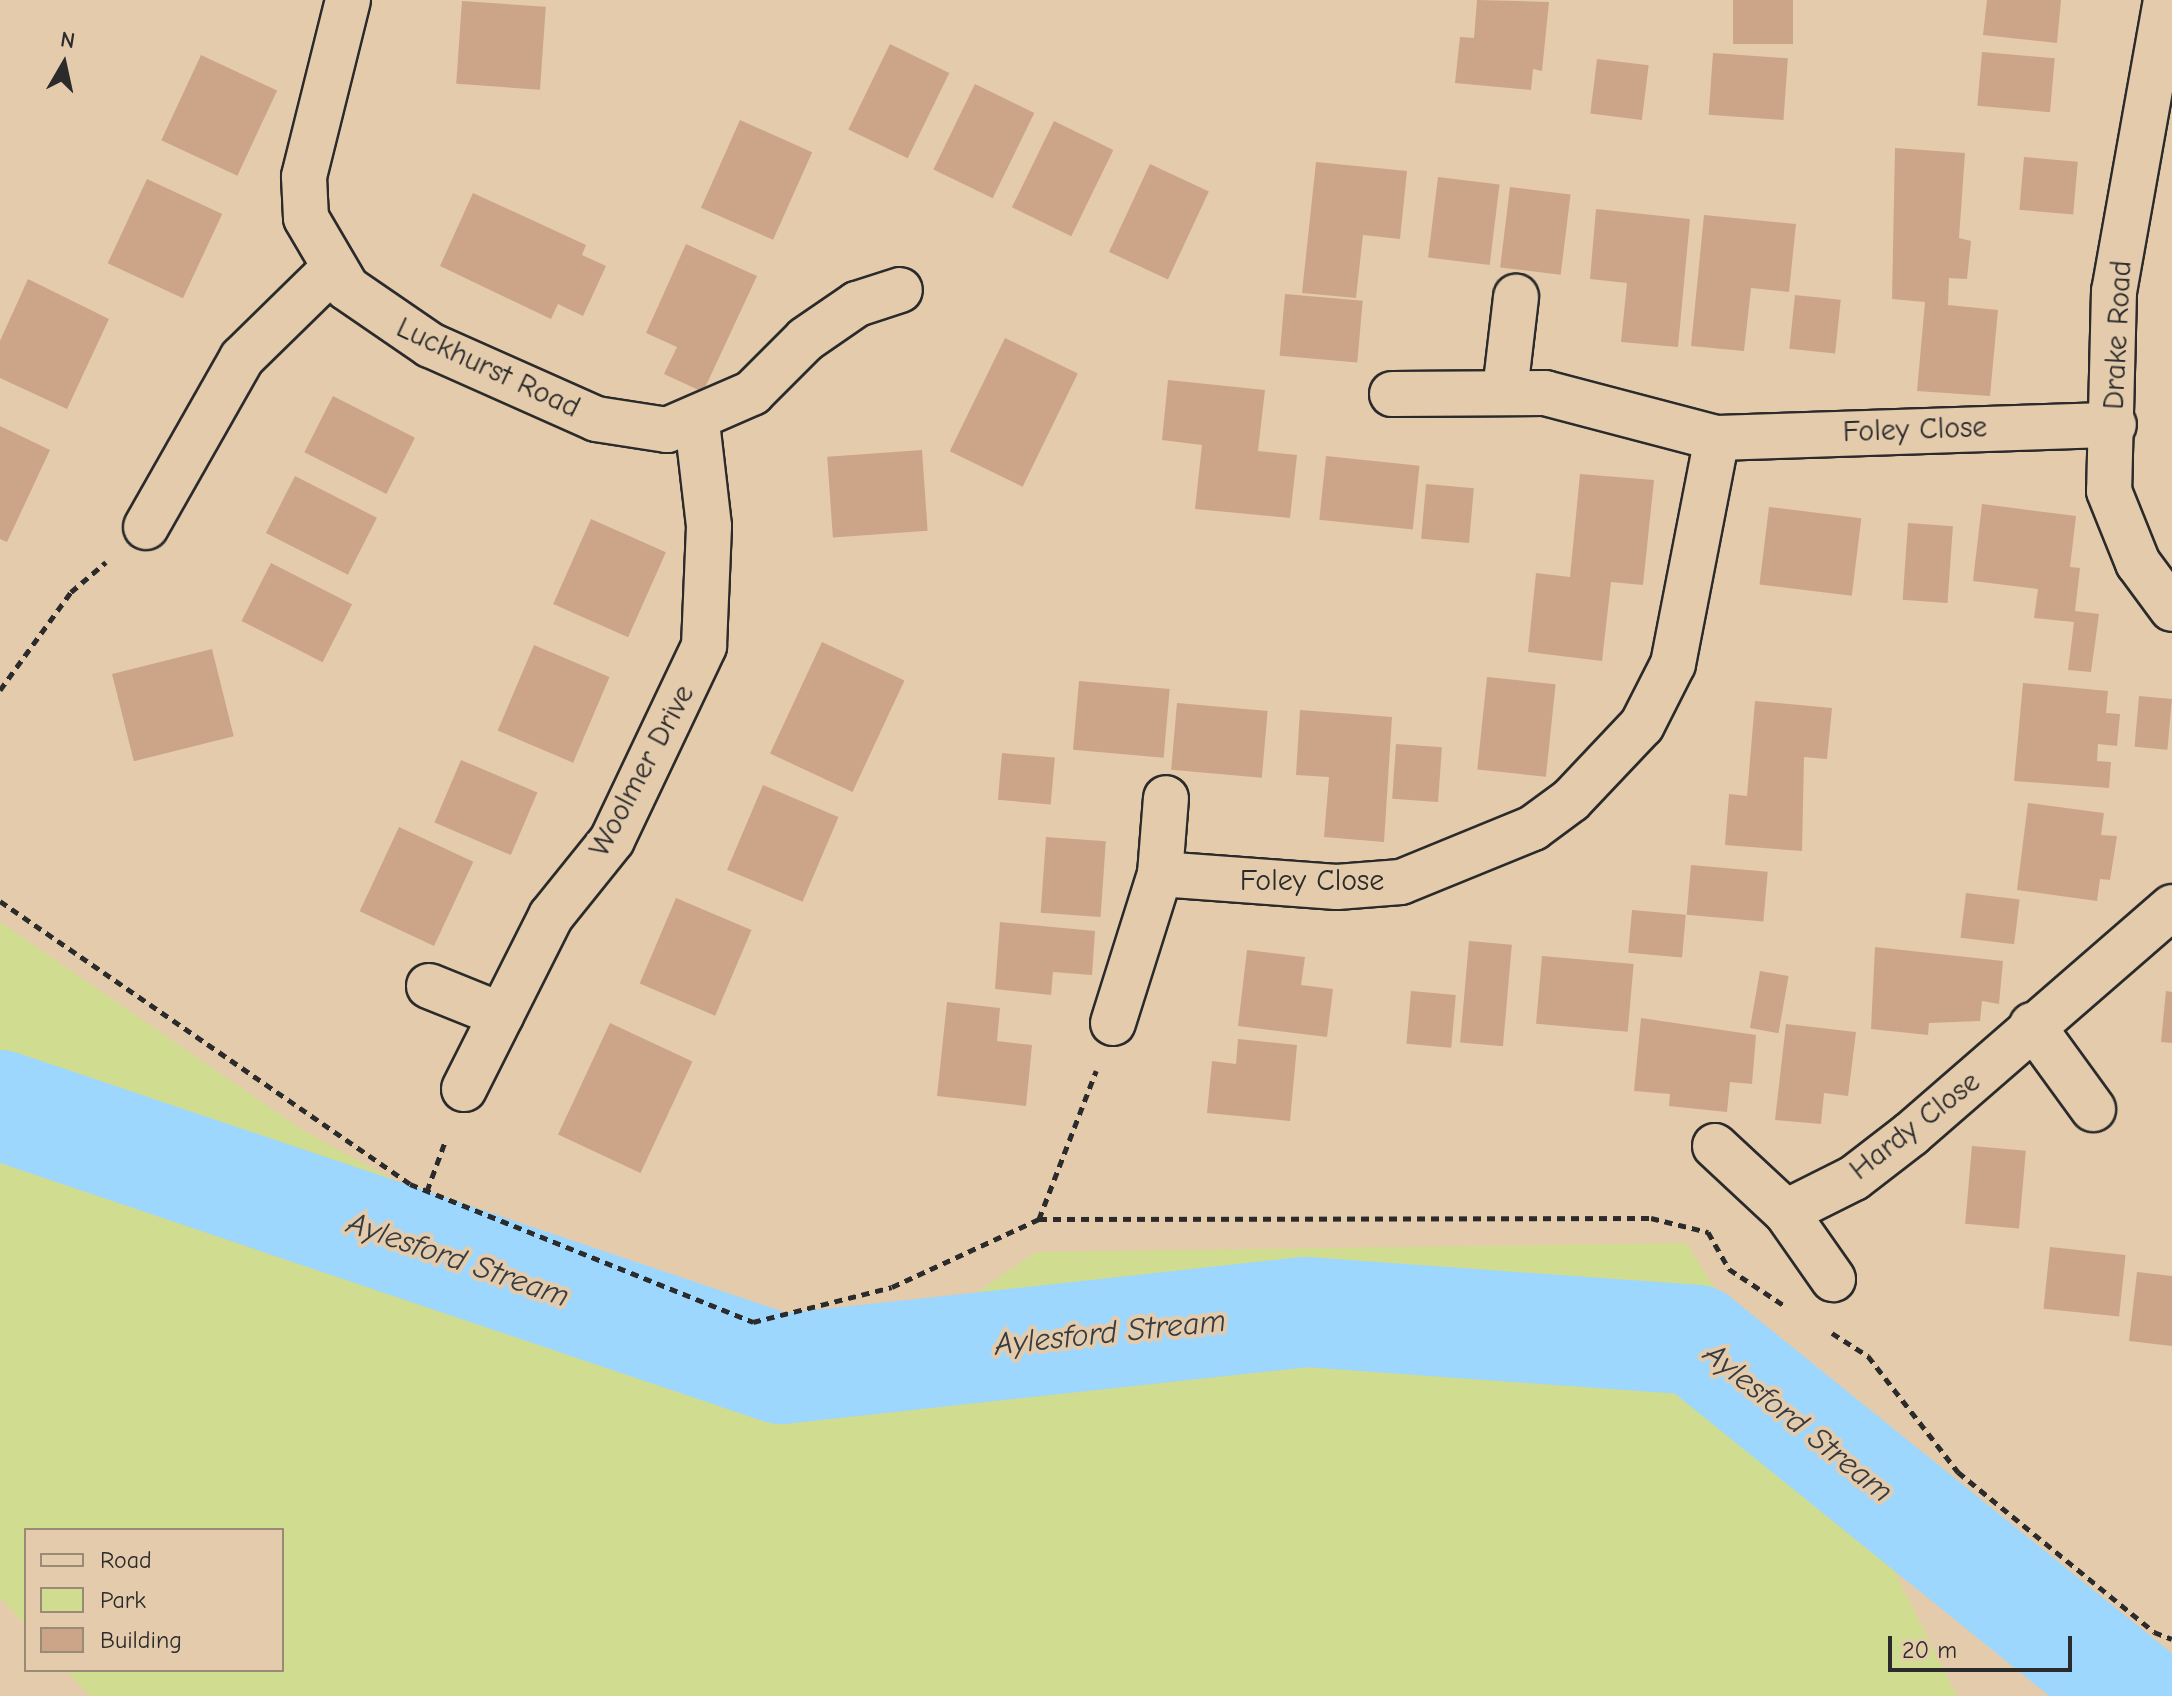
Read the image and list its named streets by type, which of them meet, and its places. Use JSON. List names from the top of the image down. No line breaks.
{"streets":{"street":["Drake Road","Luckhurst Road","Foley Close","Woolmer Drive","Hardy Close"]},"crossings":[["Drake Road","Foley Close"],["Luckhurst Road","Woolmer Drive"]],"water":["Aylesford Stream"],"legend":["Road","Park","Building"],"scale_bar":"20 m","north":"top"}
